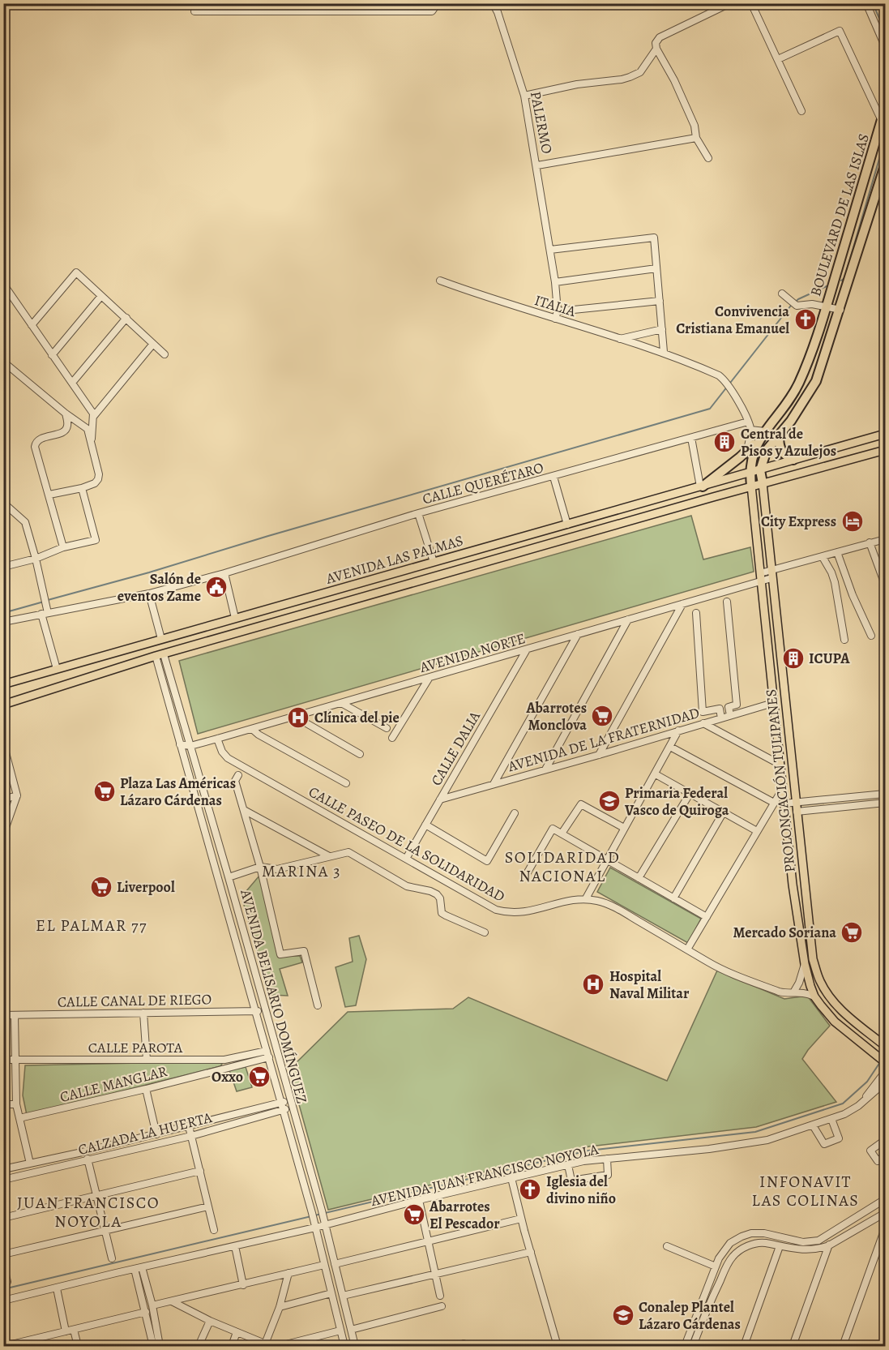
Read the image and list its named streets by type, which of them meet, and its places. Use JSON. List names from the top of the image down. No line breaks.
{"streets":{"highway":["BOULEVARD DE LAS ISLAS"],"main road":["AVENIDA LAS PALMAS","PROLONGACIÓN TULIPANES"],"street":["PALERMO","ITALIA","CALLE QUERÉTARO","AVENIDA NORTE","AVENIDA DE LA FRATERNIDAD","CALLE DALIA","CALLE PASEO DE LA SOLIDARIDAD","AVENIDA BELISARIO DOMÍNGUEZ","CALLE CANAL DE RIEGO","CALLE PAROTA","CALLE MANGLAR","CALZADA LA HUERTA","AVENIDA JUAN FRANCISCO NOYOLA"]},"crossings":[["PALERMO","ITALIA"],["BOULEVARD DE LAS ISLAS","AVENIDA LAS PALMAS"],["BOULEVARD DE LAS ISLAS","PROLONGACIÓN TULIPANES"],["ITALIA","CALLE QUERÉTARO"],["AVENIDA LAS PALMAS","PROLONGACIÓN TULIPANES"],["AVENIDA LAS PALMAS","AVENIDA BELISARIO DOMÍNGUEZ"],["AVENIDA NORTE","CALLE DALIA"],["AVENIDA NORTE","PROLONGACIÓN TULIPANES"],["AVENIDA NORTE","CALLE PASEO DE LA SOLIDARIDAD"],["AVENIDA NORTE","AVENIDA BELISARIO DOMÍNGUEZ"],["AVENIDA DE LA FRATERNIDAD","CALLE DALIA"],["AVENIDA DE LA FRATERNIDAD","PROLONGACIÓN TULIPANES"],["CALLE DALIA","CALLE PASEO DE LA SOLIDARIDAD"],["PROLONGACIÓN TULIPANES","CALLE PASEO DE LA SOLIDARIDAD"],["AVENIDA BELISARIO DOMÍNGUEZ","CALLE CANAL DE RIEGO"],["AVENIDA BELISARIO DOMÍNGUEZ","CALLE PAROTA"],["AVENIDA BELISARIO DOMÍNGUEZ","CALLE MANGLAR"],["AVENIDA BELISARIO DOMÍNGUEZ","CALZADA LA HUERTA"],["AVENIDA BELISARIO DOMÍNGUEZ","AVENIDA JUAN FRANCISCO NOYOLA"],["CALLE PAROTA","CALLE MANGLAR"]],"districts":["SOLIDARIDAD NACIONAL","MARINA 3","EL PALMAR 77","INFONAVIT LAS COLINAS","JUAN FRANCISCO NOYOLA"],"places":{"church":["Convivencia Cristiana Emanuel","Iglesia del divino niño"],"building":["Central de Pisos y Azulejos","ICUPA"],"hotel":["City Express"],"public building":["Salón de eventos Zame"],"supermarket":["Abarrotes Monclova","Plaza Las Américas Lázaro Cárdenas","Liverpool","Mercado Soriana","Oxxo","Abarrotes El Pescador"],"hospital":["Clínica del pie","Hospital Naval Militar"],"school or university":["Primaria Federal Vasco de Quiroga","Conalep Plantel Lázaro Cárdenas"]}}
